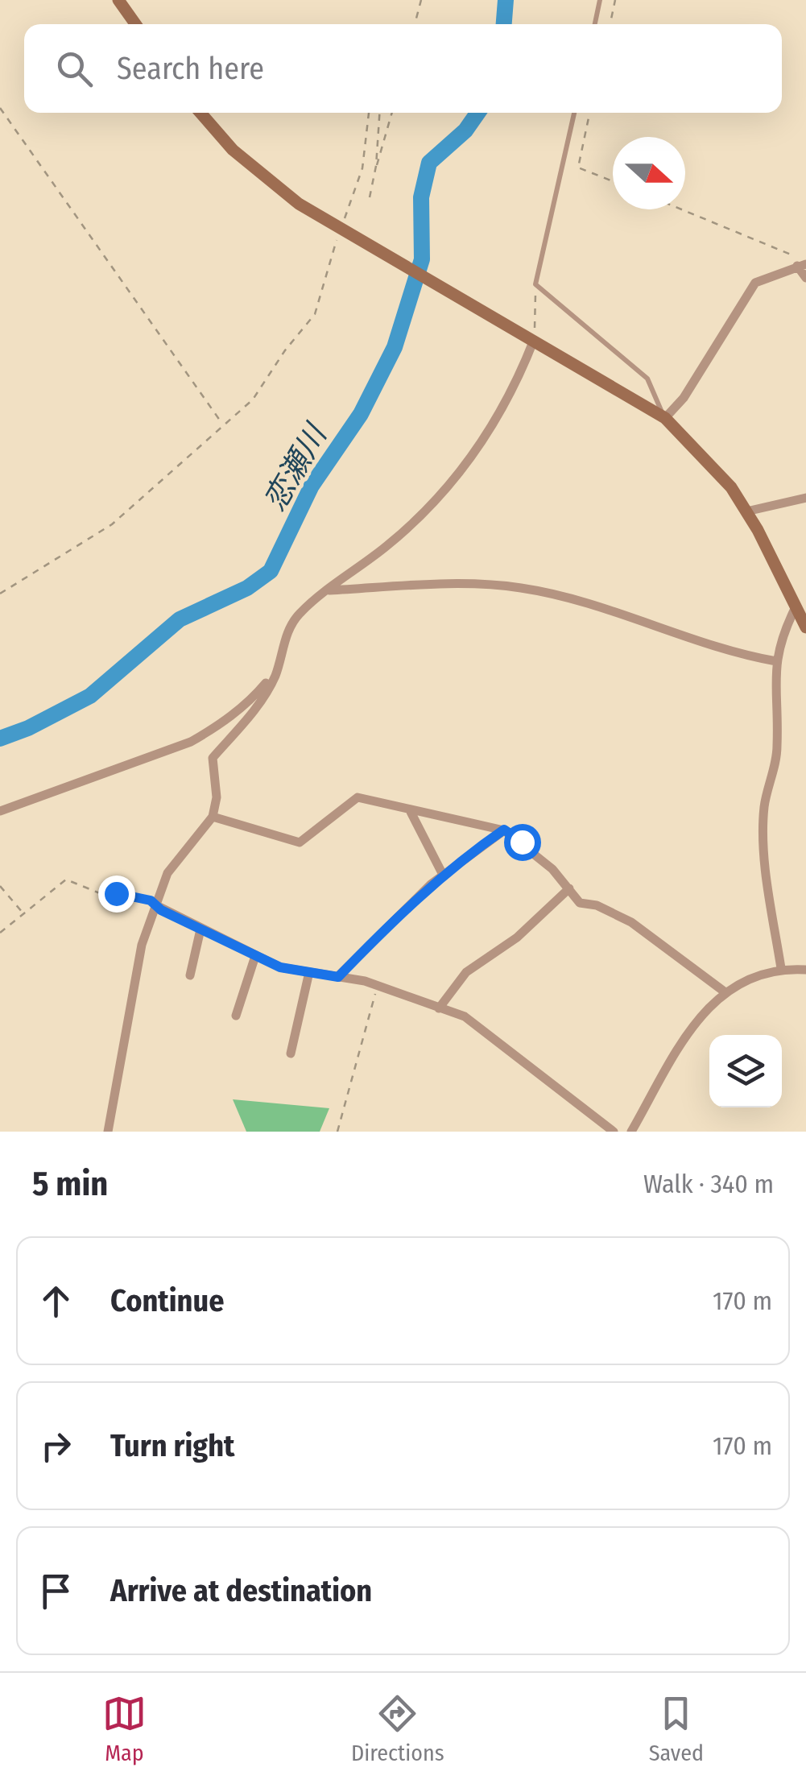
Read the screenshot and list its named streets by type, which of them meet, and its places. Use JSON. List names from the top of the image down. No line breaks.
{"water":["恋瀬川"],"north":"right","page":{"search":"Search here","heading":["5 min","Walk · 340 m"],"list":[["Continue","170 m"],["Turn right","170 m"],"Arrive at destination"],"nav":["Map","Directions","Saved"]}}
